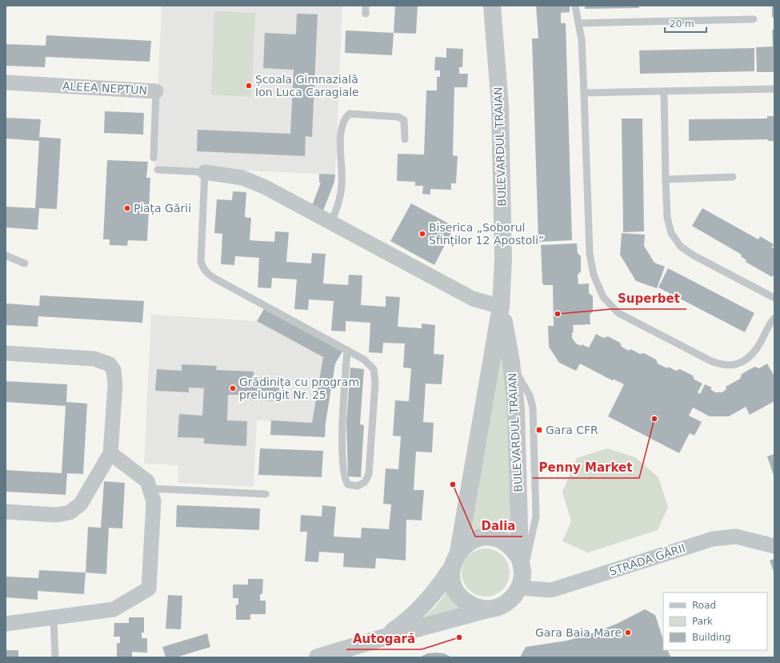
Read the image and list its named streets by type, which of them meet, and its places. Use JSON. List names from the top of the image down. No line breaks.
{"streets":{"street":["ALEEA NEPTUN","BULEVARDUL TRAIAN","STRADA GĂRII"]},"crossings":[["BULEVARDUL TRAIAN","STRADA GĂRII"]],"places":{"other":["Școala Gimnazială Ion Luca Caragiale","Piața Gării","Biserica „Soborul Sfinților 12 Apostoli”","Superbet","Grădinița cu program prelungit Nr. 25","Penny Market","Dalia","Gara Baia Mare","Autogară"],"transit":["Gara CFR"]},"legend":["Road","Park","Building"],"scale_bar":"20 m"}
